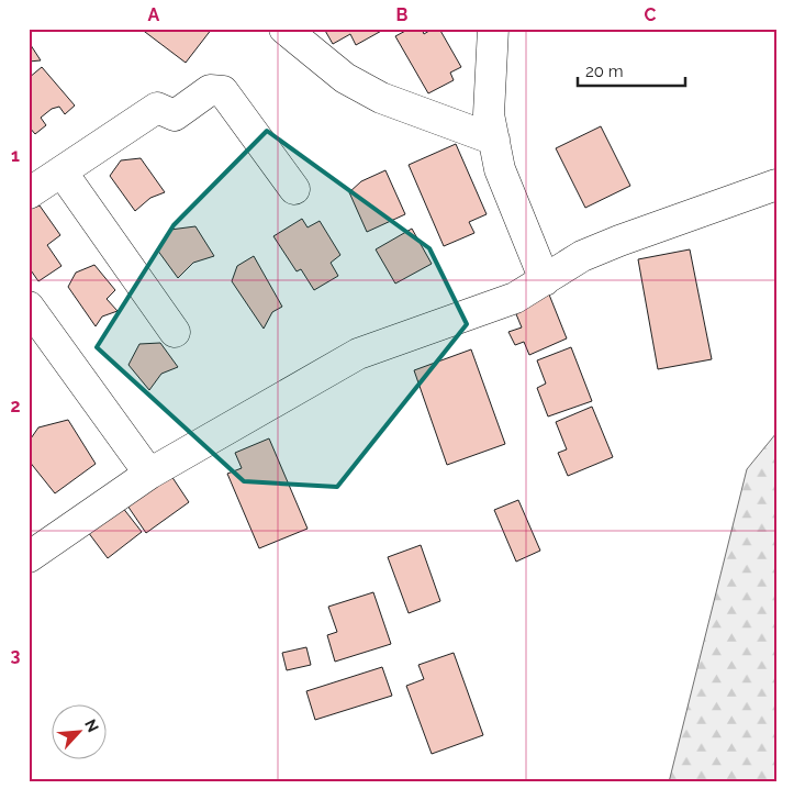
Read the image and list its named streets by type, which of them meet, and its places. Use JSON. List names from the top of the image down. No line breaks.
{"scale_bar":"20 m","north":"top right","grid":{"columns":["A","B","C"],"rows":["1","2","3"]}}
